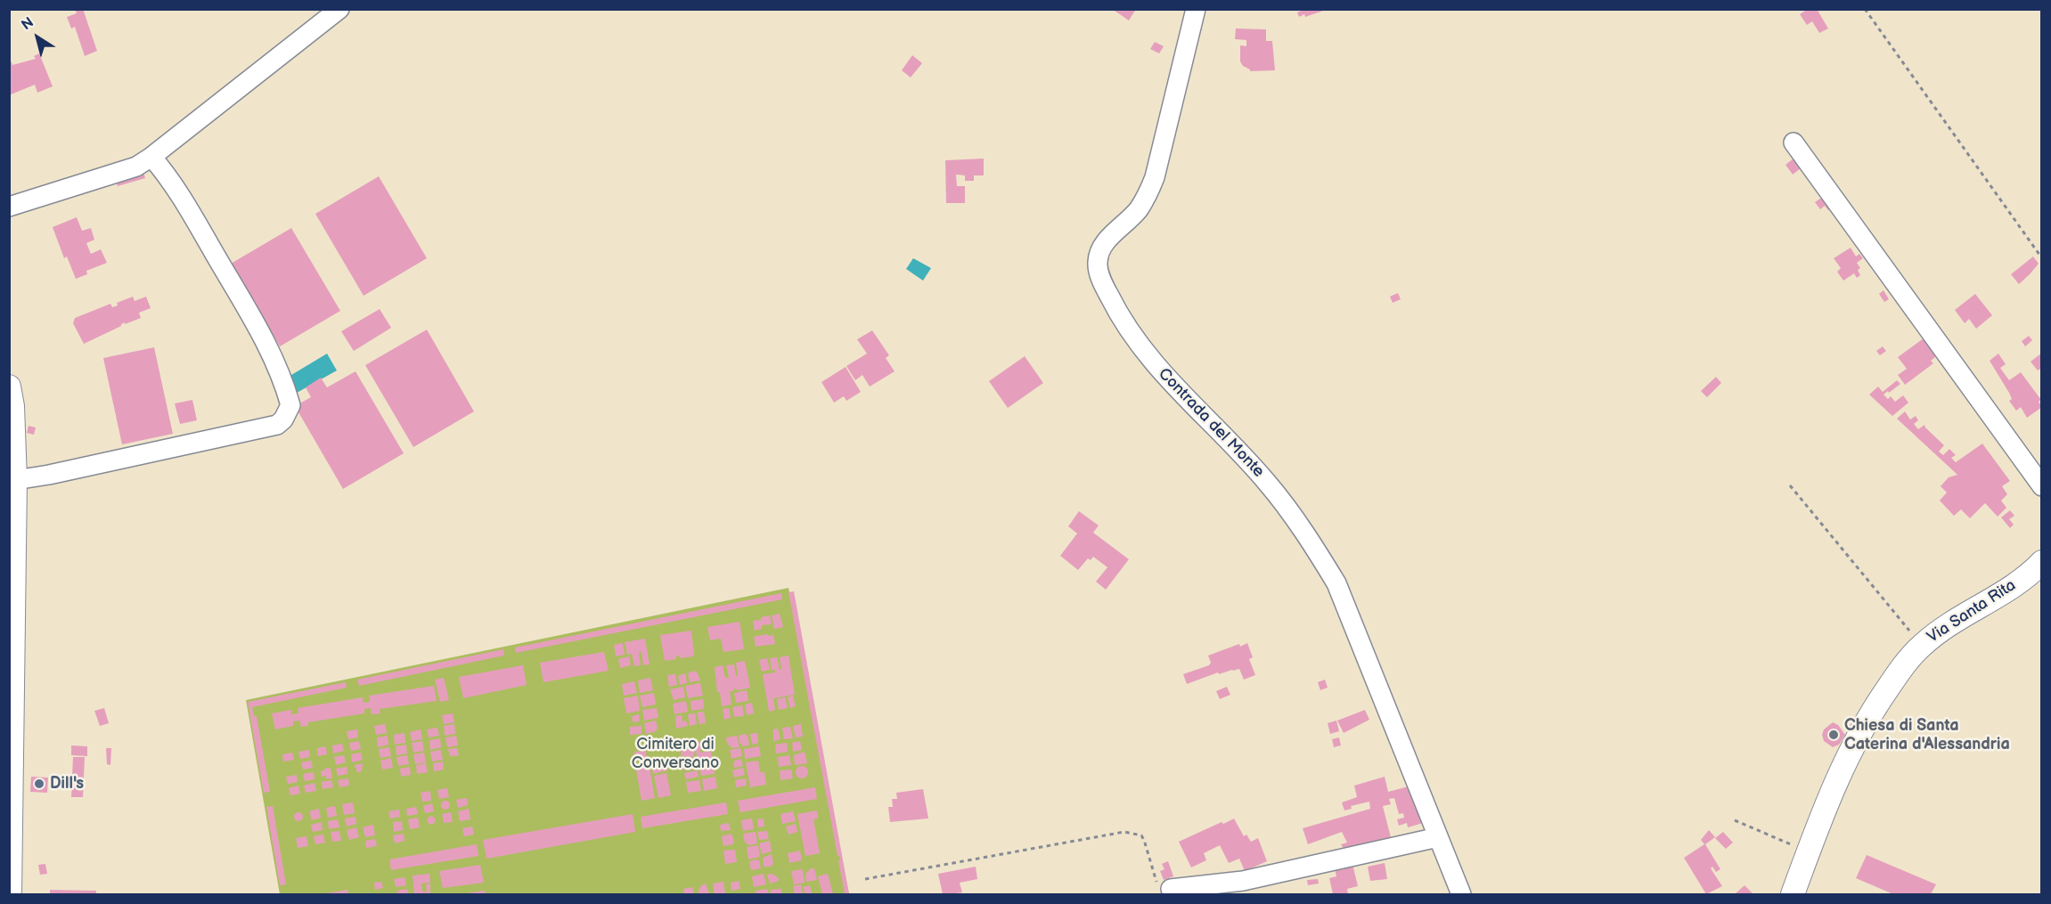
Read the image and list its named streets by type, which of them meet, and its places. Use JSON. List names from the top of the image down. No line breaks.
{"streets":{"street":["Contrada del Monte","Via Santa Rita"]},"parks":["Cimitero di Conversano"],"places":["Chiesa di Santa Caterina d'Alessandria","Dill's"],"north":"top left"}
